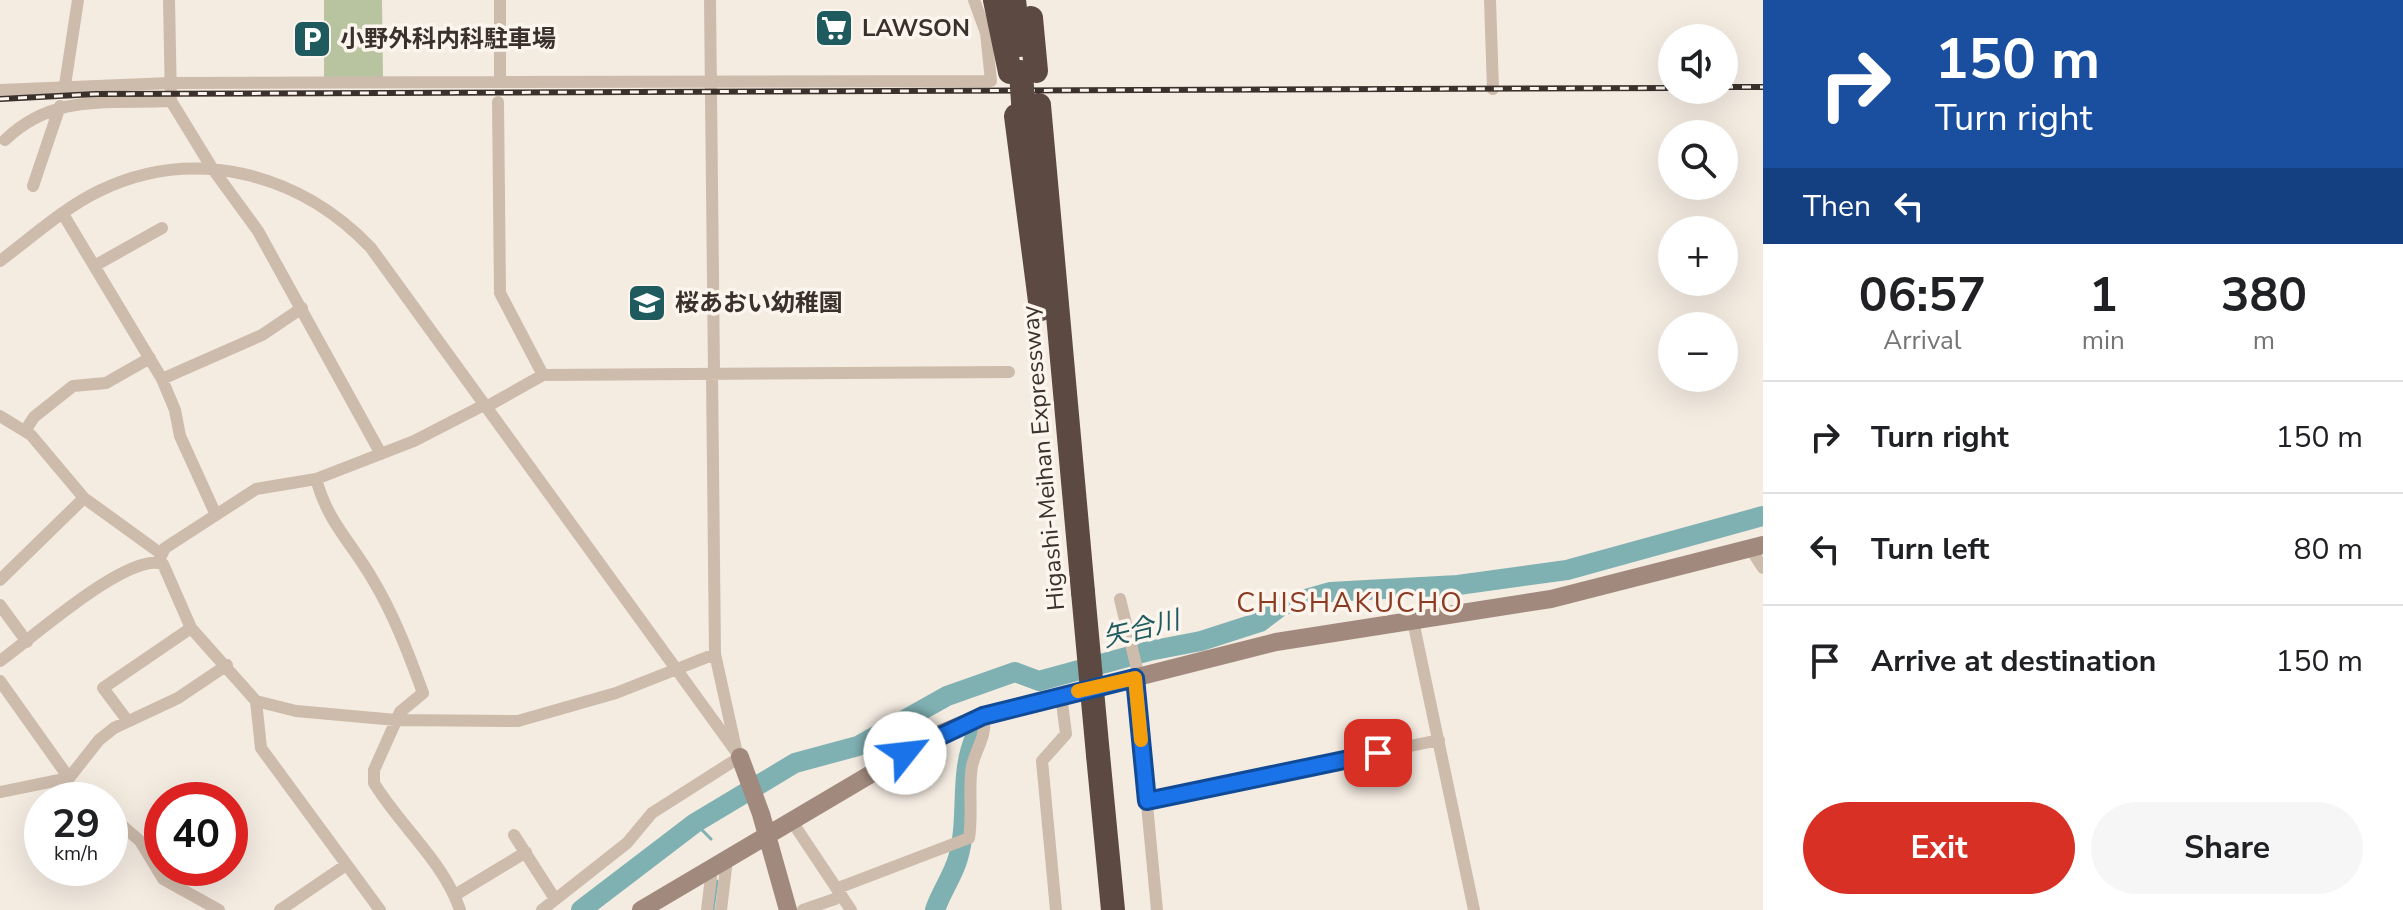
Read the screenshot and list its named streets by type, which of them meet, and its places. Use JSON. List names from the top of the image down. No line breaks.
{"streets":{"highway":["Higashi-Meihan Expressway"]},"districts":["CHISHAKUCHO"],"water":["矢合川"],"places":{"supermarket":["LAWSON"],"parking":["小野外科内科駐車場"],"school or university":["桜あおい幼稚園"]},"page":{"turn":["150 m","Turn right"],"map_buttons":["+","−"],"then":"Then","eta":["06:57","Arrival","1","min","380","m"],"list":[{"name":"Turn right","value":"150 m"},{"name":"Turn left","value":"80 m"},{"name":"Arrive at destination","value":"150 m"}],"speed":"29 km/h","limit":"40","buttons":["Exit","Share"]}}
